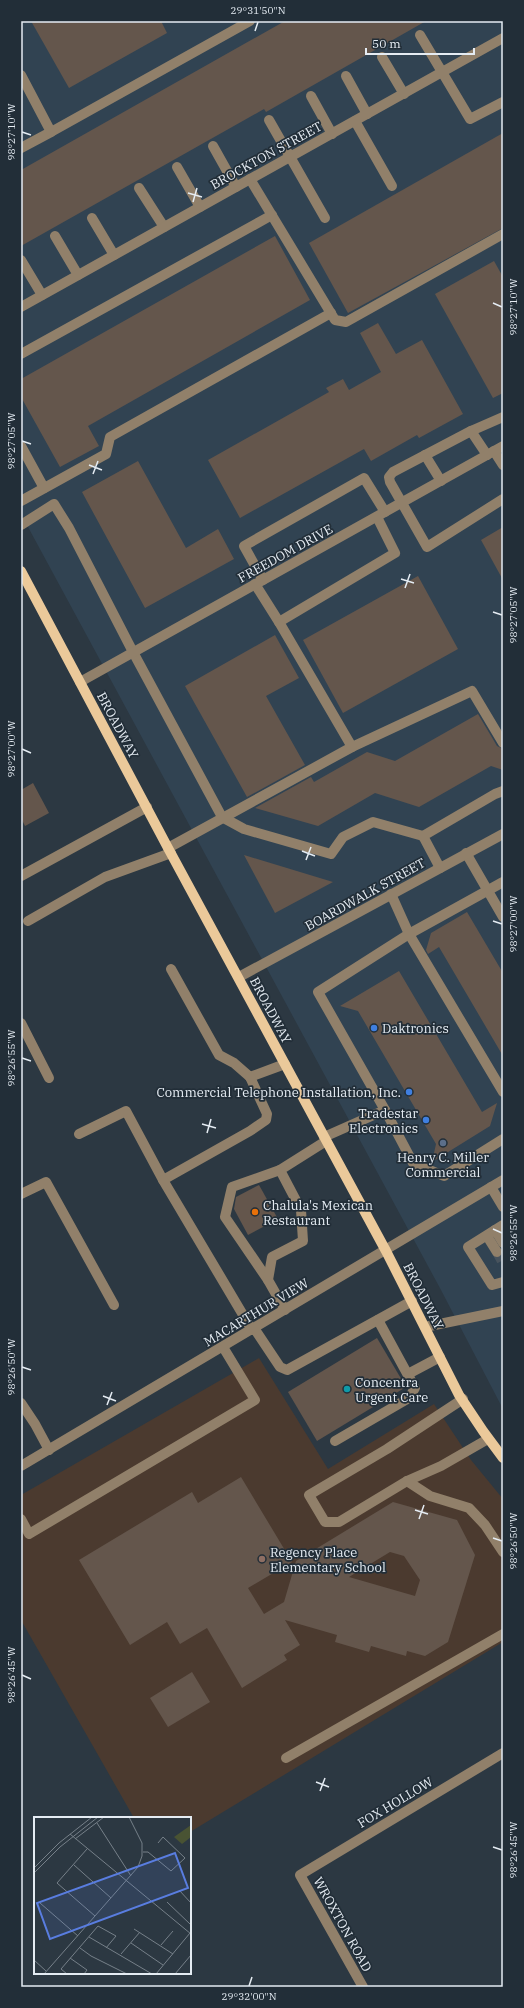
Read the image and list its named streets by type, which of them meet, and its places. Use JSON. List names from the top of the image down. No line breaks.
{"streets":{"main road":["BROADWAY"],"street":["BROCKTON STREET","FREEDOM DRIVE","BOARDWALK STREET","MACARTHUR VIEW","FOX HOLLOW","WROXTON ROAD"]},"crossings":[["FREEDOM DRIVE","BROADWAY"],["BROADWAY","BOARDWALK STREET"],["BROADWAY","MACARTHUR VIEW"],["FOX HOLLOW","WROXTON ROAD"]],"places":["Daktronics","Commercial Telephone Installation, Inc.","Tradestar Electronics","Henry C. Miller Commercial","Chalula's Mexican Restaurant","Concentra Urgent Care","Regency Place Elementary School"],"scale_bar":"50 m","coordinates":["29°31'50\"N","98°27'10\"W","98°27'05\"W","98°27'00\"W","98°26'55\"W","98°26'50\"W","98°26'45\"W","29°32'00\"N"]}
